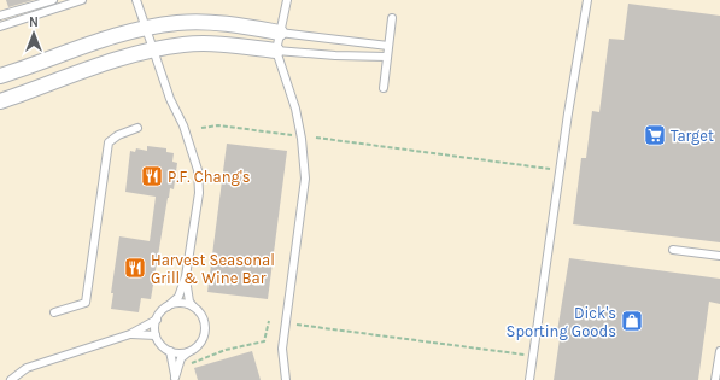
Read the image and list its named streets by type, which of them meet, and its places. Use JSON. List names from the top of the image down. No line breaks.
{"places":{"supermarket":["Target"],"restaurant":["P.F. Chang's","Harvest Seasonal Grill & Wine Bar"],"shop":["Dick's Sporting Goods"]},"north":"top"}
